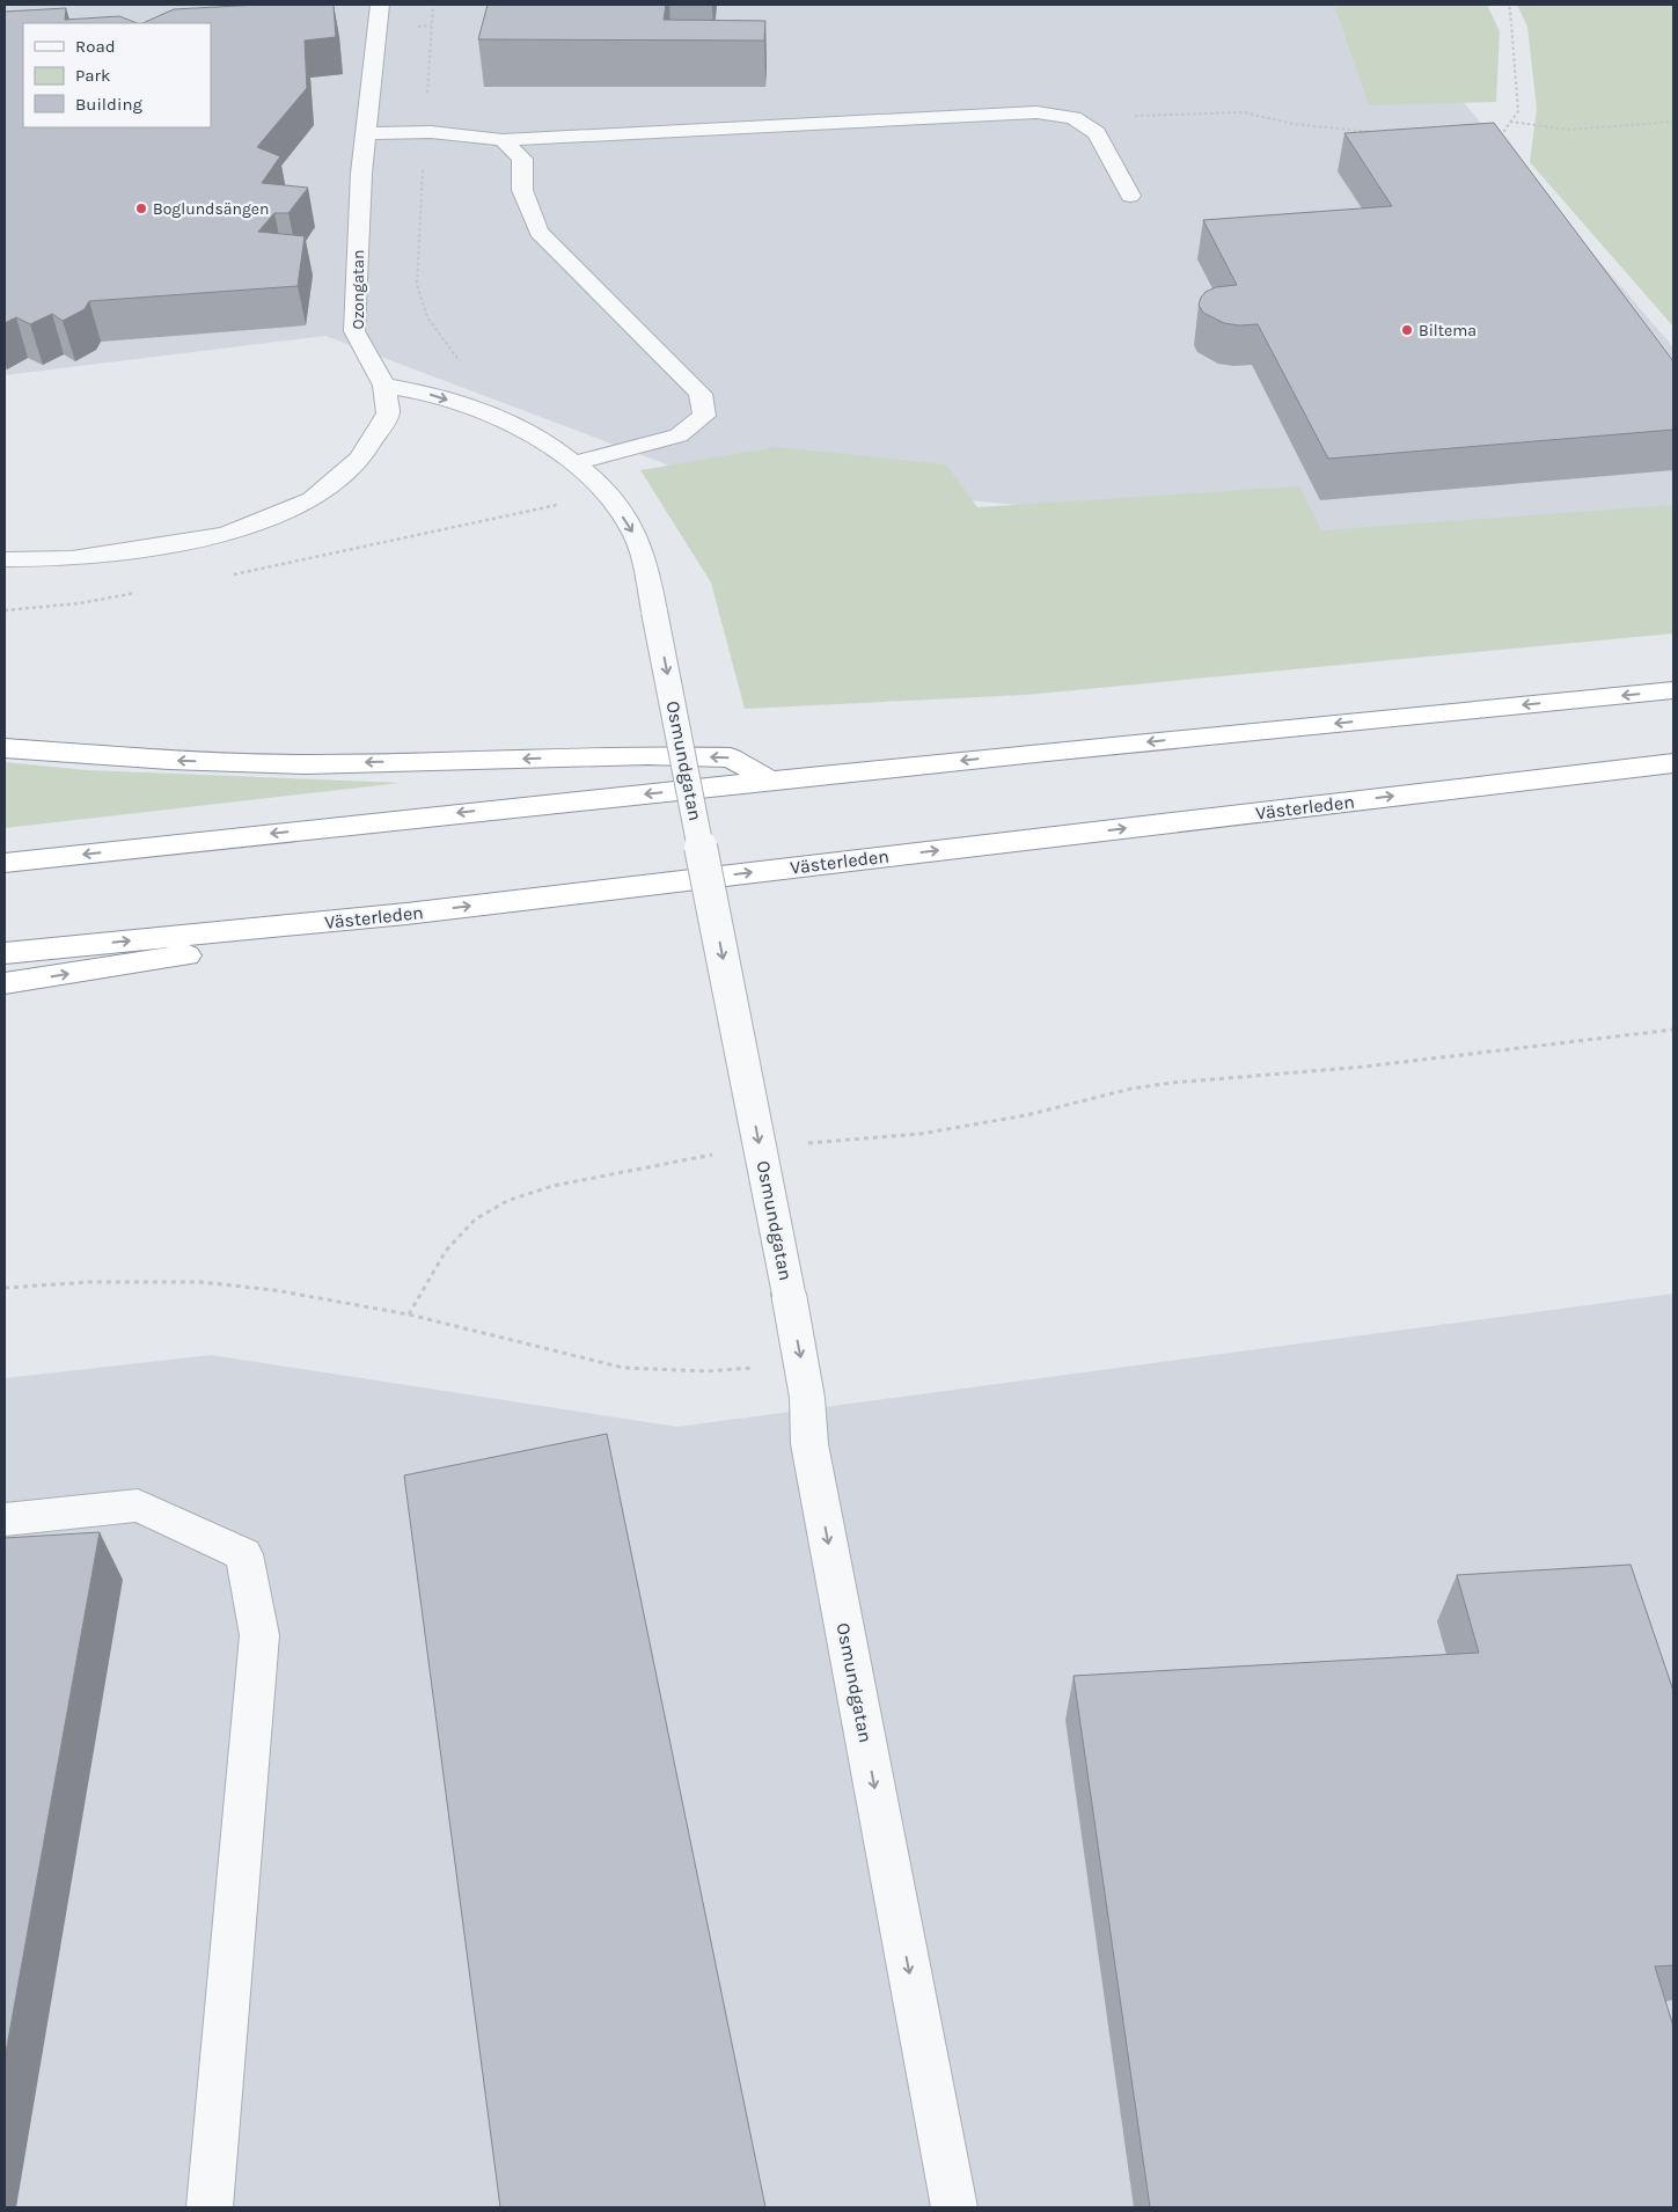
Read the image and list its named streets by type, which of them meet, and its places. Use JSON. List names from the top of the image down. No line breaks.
{"streets":{"highway":["Västerleden"],"street":["Ozongatan","Osmundgatan"]},"crossings":[["Ozongatan","Osmundgatan"]],"one_way":["Osmundgatan"],"places":["Boglundsängen","Biltema"],"legend":["Road","Park","Building"]}
